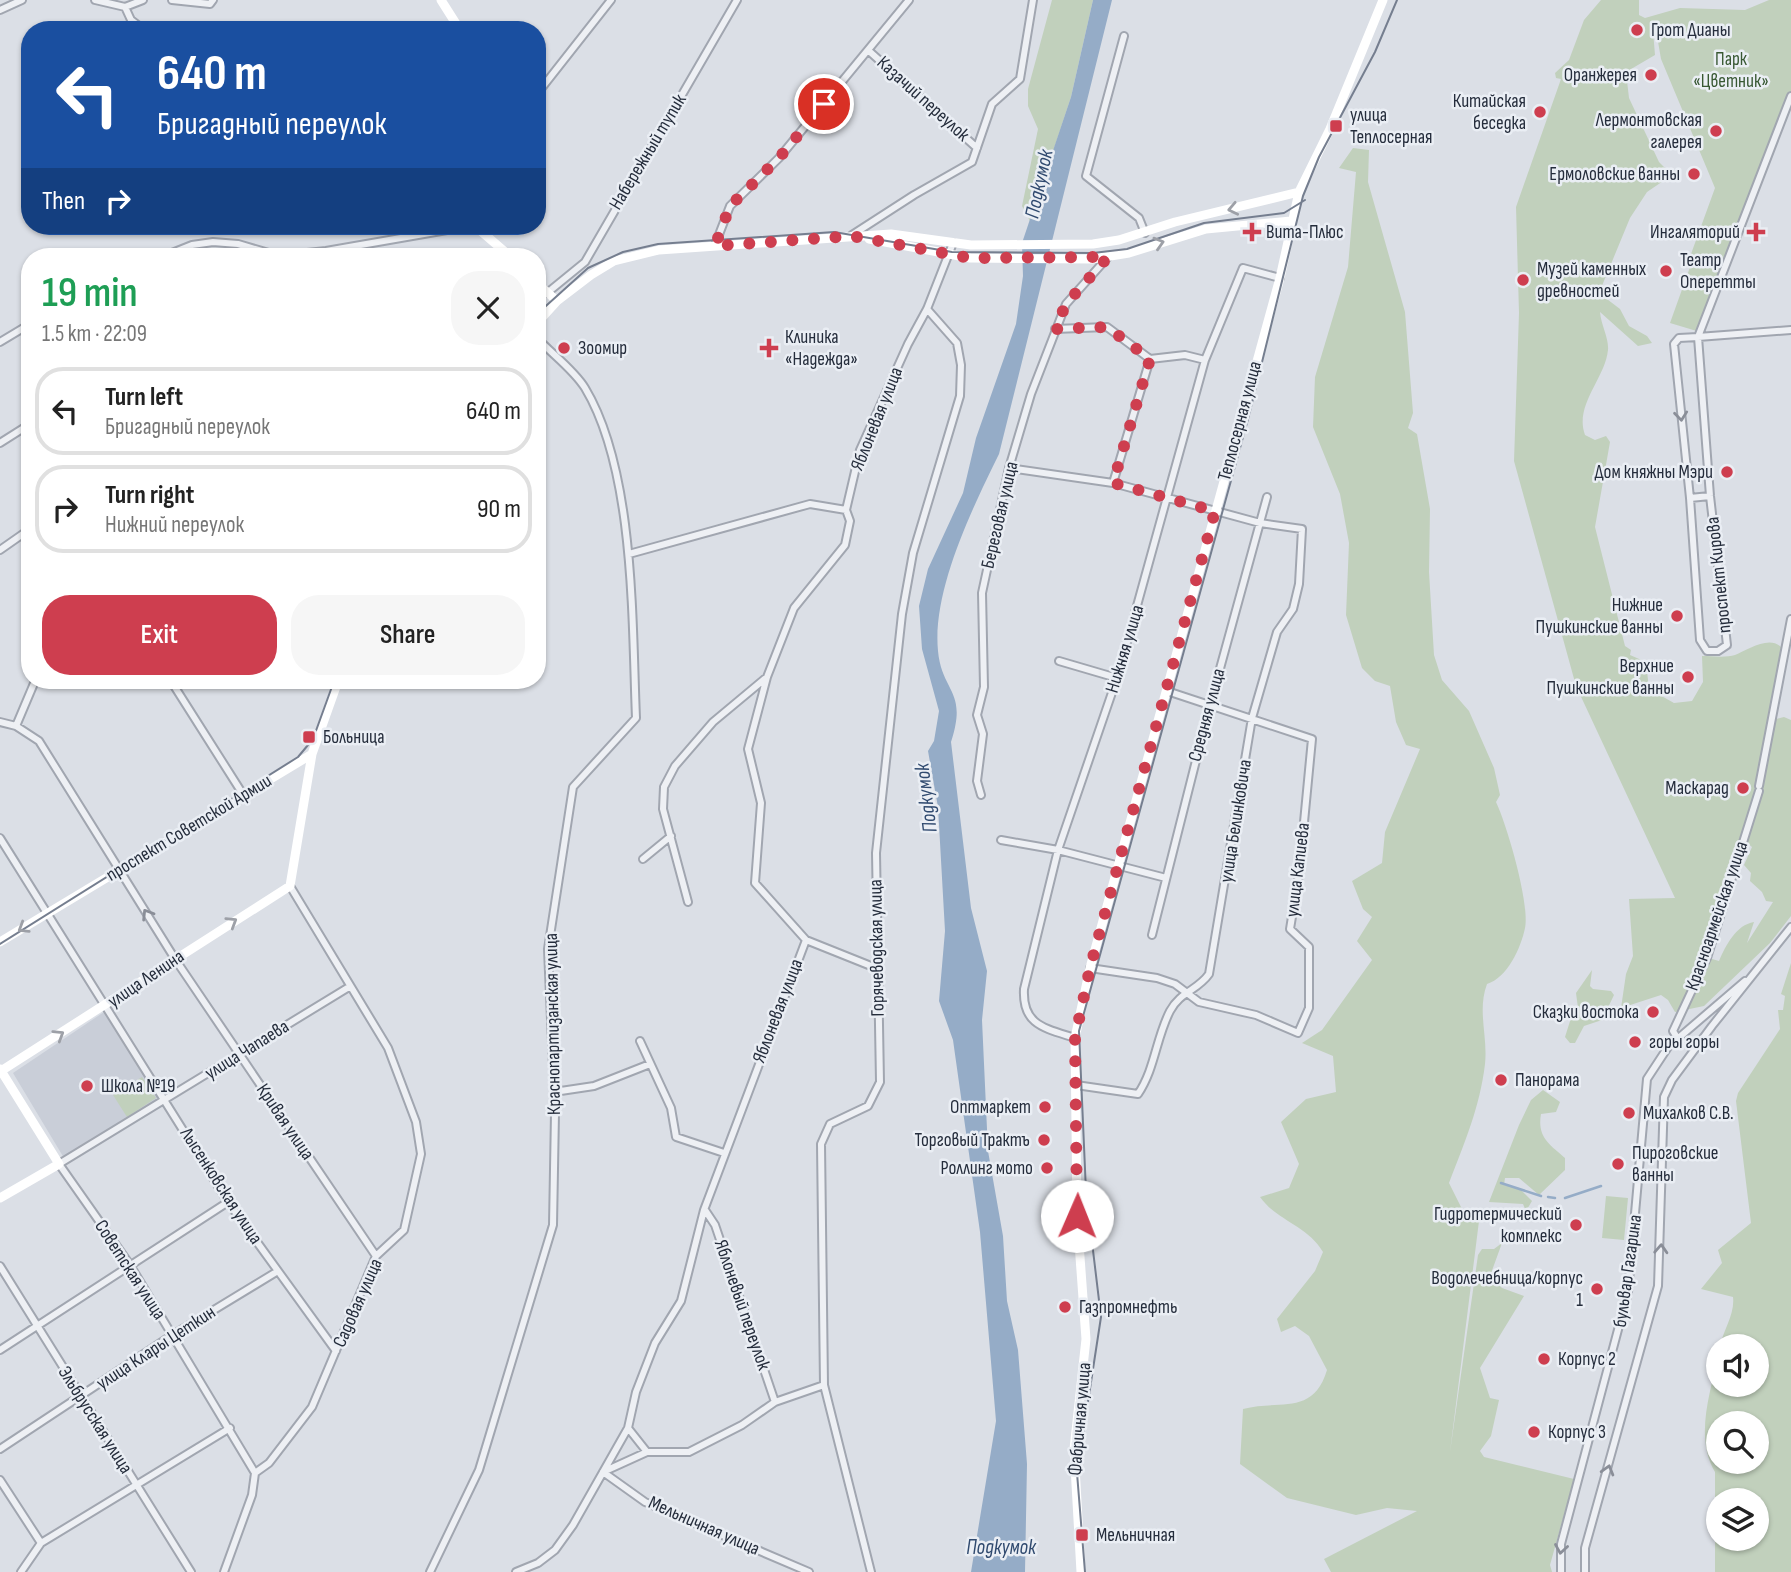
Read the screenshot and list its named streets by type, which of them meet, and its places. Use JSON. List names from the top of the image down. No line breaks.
{"streets":{"main road":["Теплосерная улица","проспект Советской Армии","улица Ленина","улица Чапаева","Советская улица","Фабричная улица"],"street":["Казачий переулок","Набережный тупик","Яблоневая улица","Береговая улица","проспект Кирова","Нижняя улица","Средняя улица","улица Белинковича","улица Капиева","Красноармейская улица","Горячеводская улица","Краснопартизанская улица","Кривая улица","Лысенковская улица","бульвар Гагарина","Садовая улица","Яблоневый переулок","улица Клары Цеткин","Эльбрусская улица","Мельничная улица"]},"crossings":[["Яблоневая улица","Горячеводская улица"],["Яблоневая улица","Яблоневый переулок"],["Яблоневая улица","Мельничная улица"],["Теплосерная улица","Нижняя улица"],["Теплосерная улица","улица Белинковича"],["Теплосерная улица","Фабричная улица"],["Средняя улица","улица Белинковича"],["улица Белинковича","улица Капиева"],["проспект Советской Армии","Кривая улица"],["проспект Советской Армии","Лысенковская улица"],["Красноармейская улица","бульвар Гагарина"],["улица Ленина","Кривая улица"],["улица Ленина","Лысенковская улица"],["улица Ленина","Советская улица"],["улица Ленина","Садовая улица"],["улица Чапаева","Кривая улица"],["улица Чапаева","Лысенковская улица"],["улица Чапаева","Советская улица"],["улица Чапаева","Садовая улица"],["Кривая улица","Садовая улица"],["Лысенковская улица","Садовая улица"],["Лысенковская улица","улица Клары Цеткин"],["Советская улица","Садовая улица"],["Советская улица","улица Клары Цеткин"],["улица Клары Цеткин","Эльбрусская улица"]],"one_way":["улица Ленина"],"water":["Подкумок"],"parks":["Парк «Цветник»"],"places":{"other":["Грот Дианы","Оранжерея","Китайская беседка","Лермонтовская галерея","Ермоловские ванны","Театр Оперетты","Музей каменных древностей","Зоомир","Дом княжны Мэри","Нижние Пушкинские ванны","Верхние Пушкинские ванны","Маскарад","Сказки востока","горы горы","Панорама","Школа №19","Оптмаркет","Михалков С.В.","Торговый Трактъ","Пироговские ванны","Роллинг мото","Гидротермический комплекс","Водолечебница/корпус 1","Газпромнефть","Корпус 2","Корпус 3"],"transit":["улица Теплосерная","Больница","Мельничная"],"health":["Вита-Плюс","Ингаляторий","Клиника «Надежда»"]},"page":{"turn":["640 m","Бригадный переулок"],"then":"Then","heading":["19 min","1.5 km · 22:09"],"list":[{"name":"Turn left","note":"Бригадный переулок","value":"640 m"},{"name":"Turn right","note":"Нижний переулок","value":"90 m"}],"buttons":["Exit","Share"]}}
